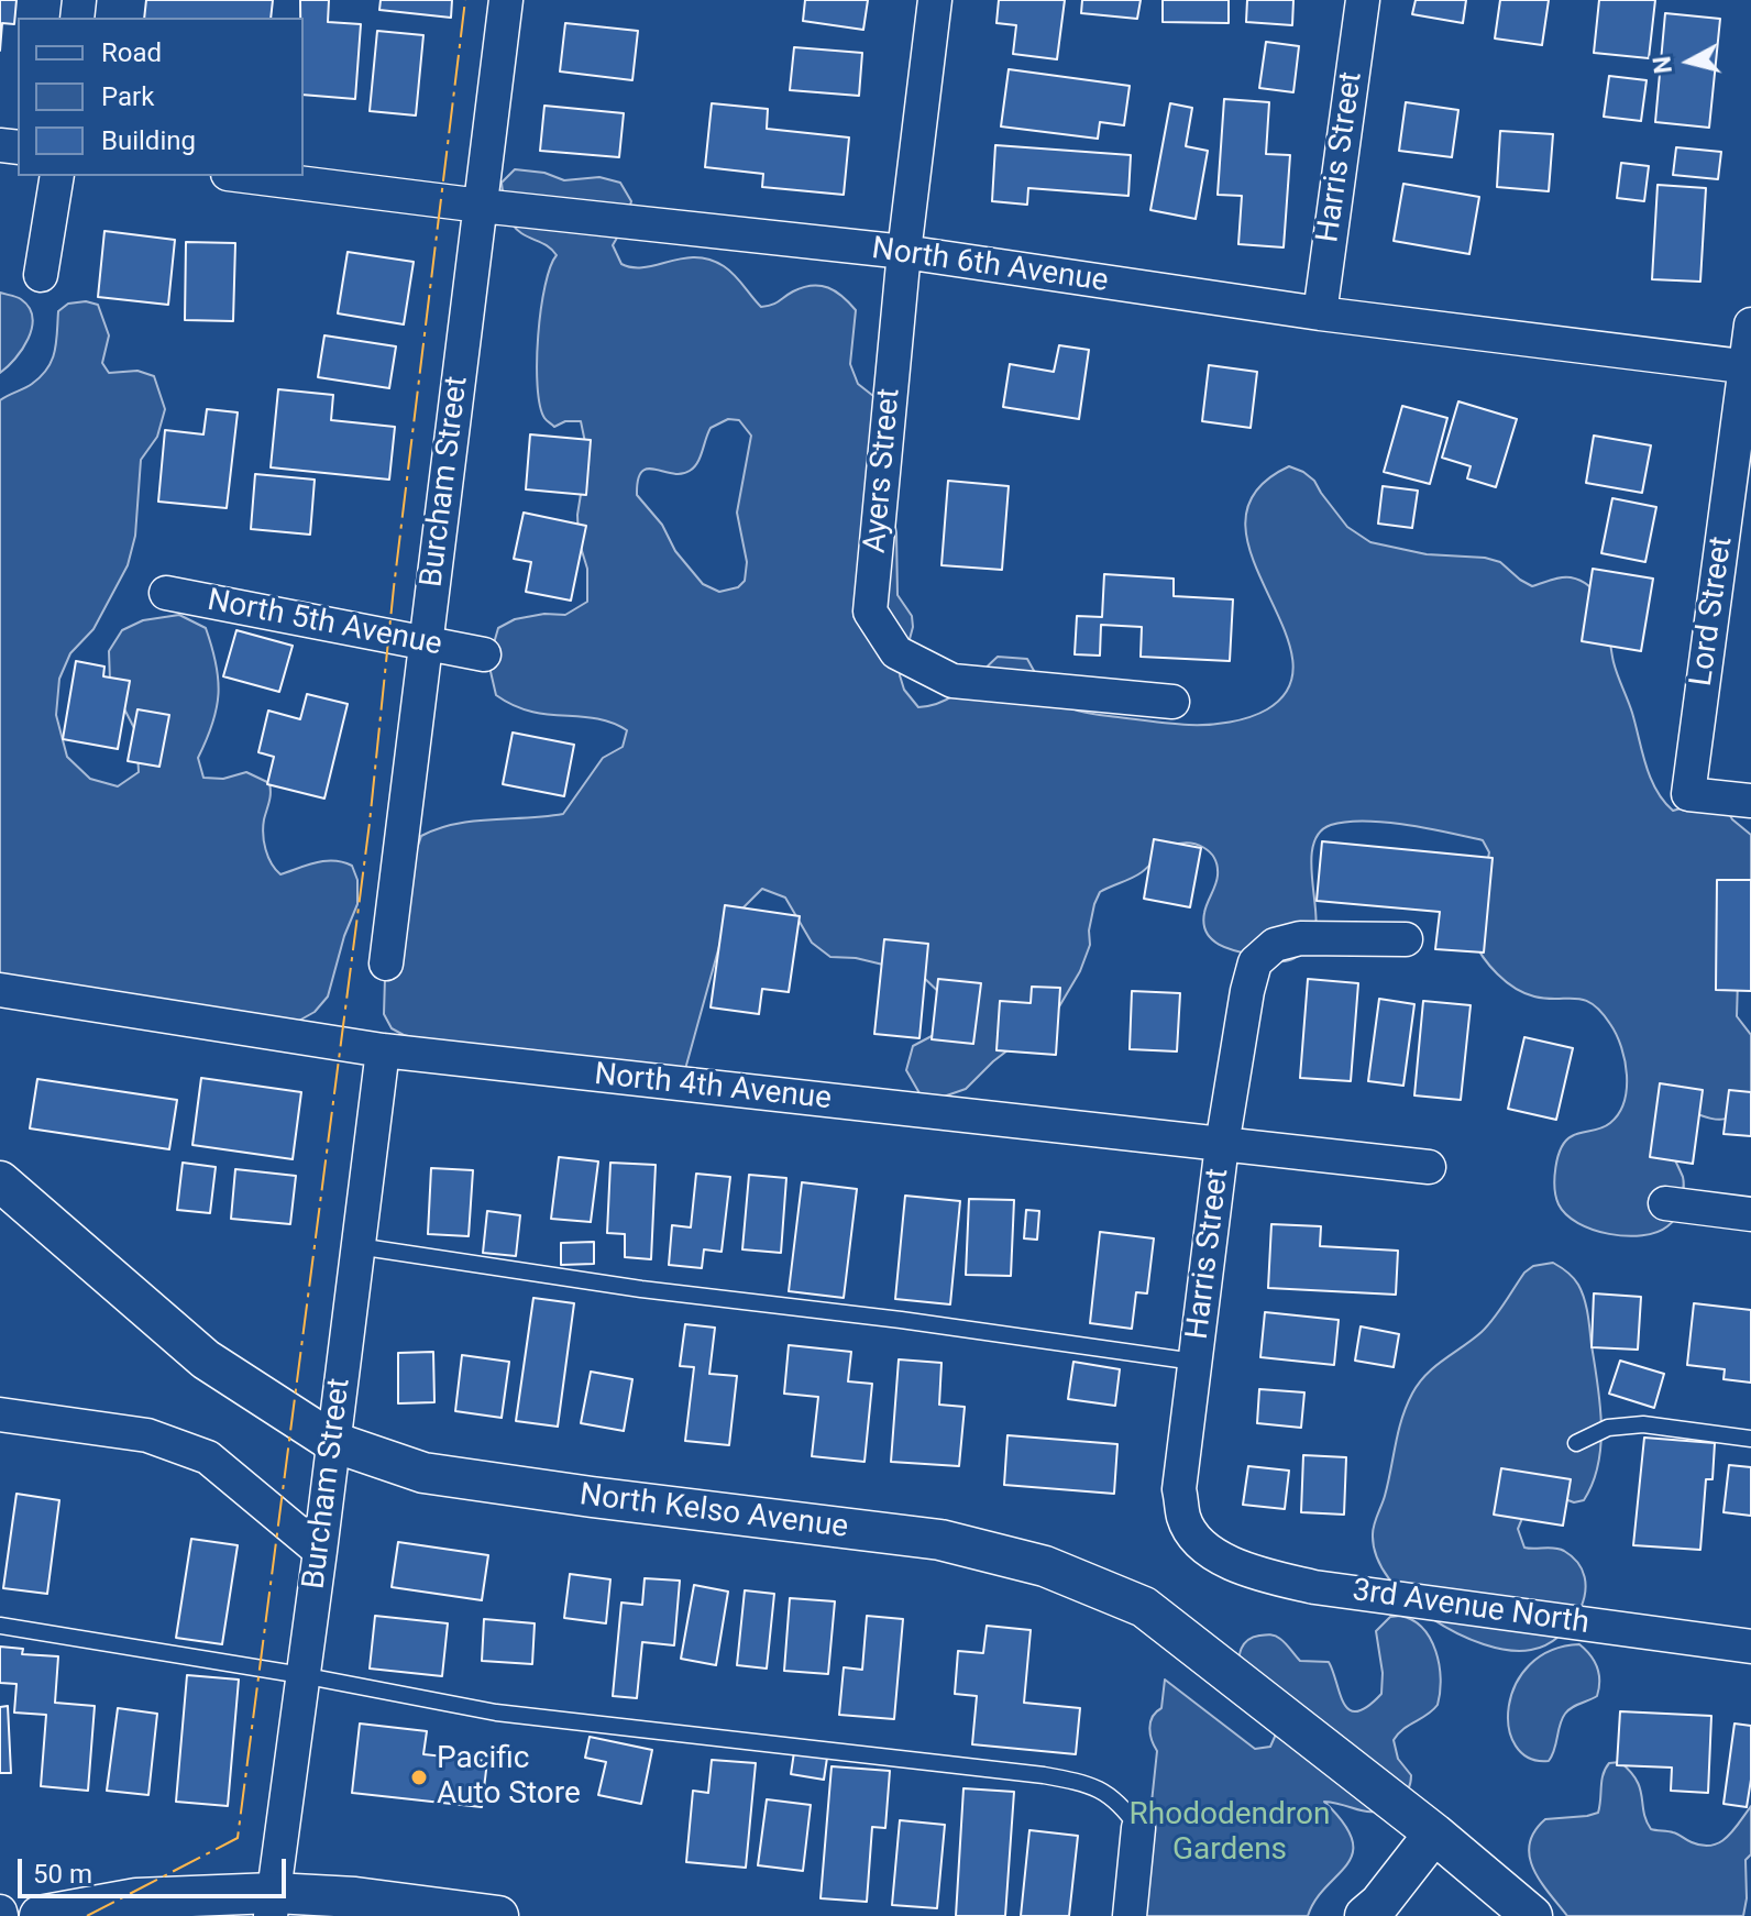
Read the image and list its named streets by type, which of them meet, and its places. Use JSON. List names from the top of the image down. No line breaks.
{"streets":{"street":["Harris Street","North 6th Avenue","Ayers Street","Burcham Street","Lord Street","North 5th Avenue","North 4th Avenue","North Kelso Avenue","3rd Avenue North"]},"crossings":[["Harris Street","North 6th Avenue"],["Harris Street","North 4th Avenue"],["Harris Street","3rd Avenue North"],["North 6th Avenue","Ayers Street"],["North 6th Avenue","Burcham Street"],["North 6th Avenue","Lord Street"],["Burcham Street","North 5th Avenue"],["Burcham Street","North 4th Avenue"],["Burcham Street","North Kelso Avenue"]],"parks":["Rhododendron Gardens"],"places":["Pacific Auto Store"],"legend":["Road","Park","Building"],"scale_bar":"50 m","north":"left"}
